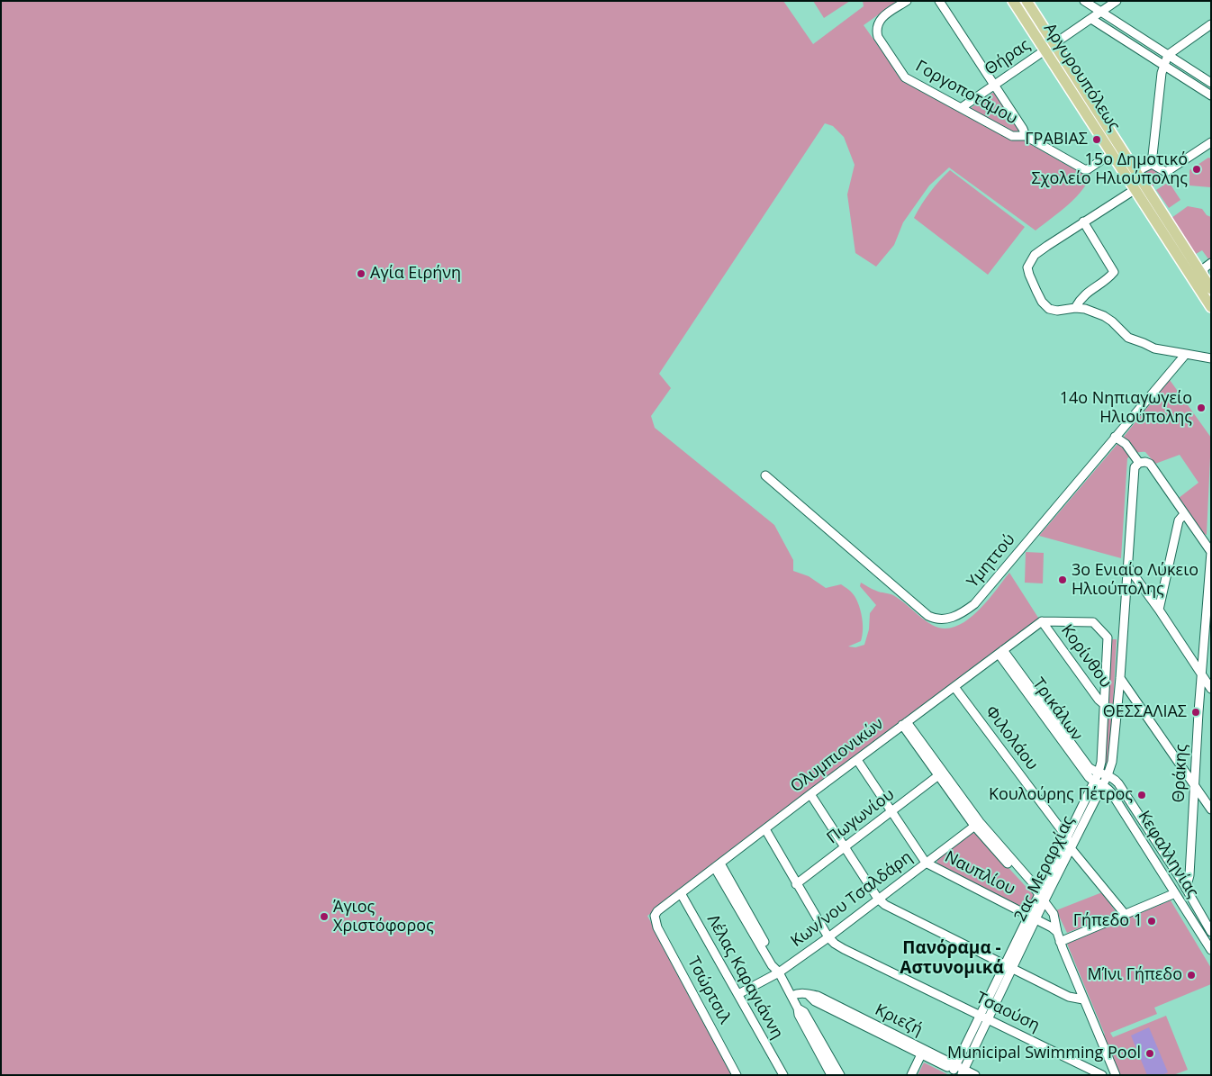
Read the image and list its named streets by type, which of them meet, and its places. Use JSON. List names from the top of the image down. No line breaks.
{"streets":{"main road":["Αργυρουπόλεως"],"street":["Θήρας","Γοργοποτάμου","Υμηττού","Κορίνθου","Τρικάλων","Φιλολάου","Ολυμπιονικών","Θράκης","Πωγωνίου","Κεφαλληνίας","2ας Μεραρχίας","Ναυπλίου","Κων/νου Τσαλδάρη","Λέλας Καραγιάννη","Τσώρτσιλ","Τσαούση","Κριεζή"]},"crossings":[["Θήρας","Αργυρουπόλεως"],["Θήρας","Γοργοποτάμου"],["Κορίνθου","Ολυμπιονικών"],["Κορίνθου","2ας Μεραρχίας"],["Τρικάλων","Ολυμπιονικών"],["Τρικάλων","Κεφαλληνίας"],["Τρικάλων","2ας Μεραρχίας"],["Φιλολάου","Ολυμπιονικών"],["Φιλολάου","2ας Μεραρχίας"],["Ολυμπιονικών","2ας Μεραρχίας"],["Ολυμπιονικών","Λέλας Καραγιάννη"],["Ολυμπιονικών","Τσώρτσιλ"],["Θράκης","Κεφαλληνίας"],["Κεφαλληνίας","2ας Μεραρχίας"],["2ας Μεραρχίας","Ναυπλίου"],["2ας Μεραρχίας","Τσαούση"],["2ας Μεραρχίας","Κριεζή"],["Ναυπλίου","Κων/νου Τσαλδάρη"],["Κων/νου Τσαλδάρη","Λέλας Καραγιάννη"],["Κων/νου Τσαλδάρη","Τσαούση"]],"districts":["Πανόραμα - Αστυνομικά"],"places":["ΓΡΑΒΙΑΣ","15ο Δημοτικό Σχολείο Ηλιούπολης","Αγία Ειρήνη","14ο Νηπιαγωγείο Ηλιούπολης","3ο Ενιαίο Λύκειο Ηλιούπολης","ΘΕΣΣΑΛΙΑΣ","Κουλούρης Πέτρος","Άγιος Χριστόφορος","Γήπεδο 1","ΜΊνι Γήπεδο","Municipal Swimming Pool"]}
